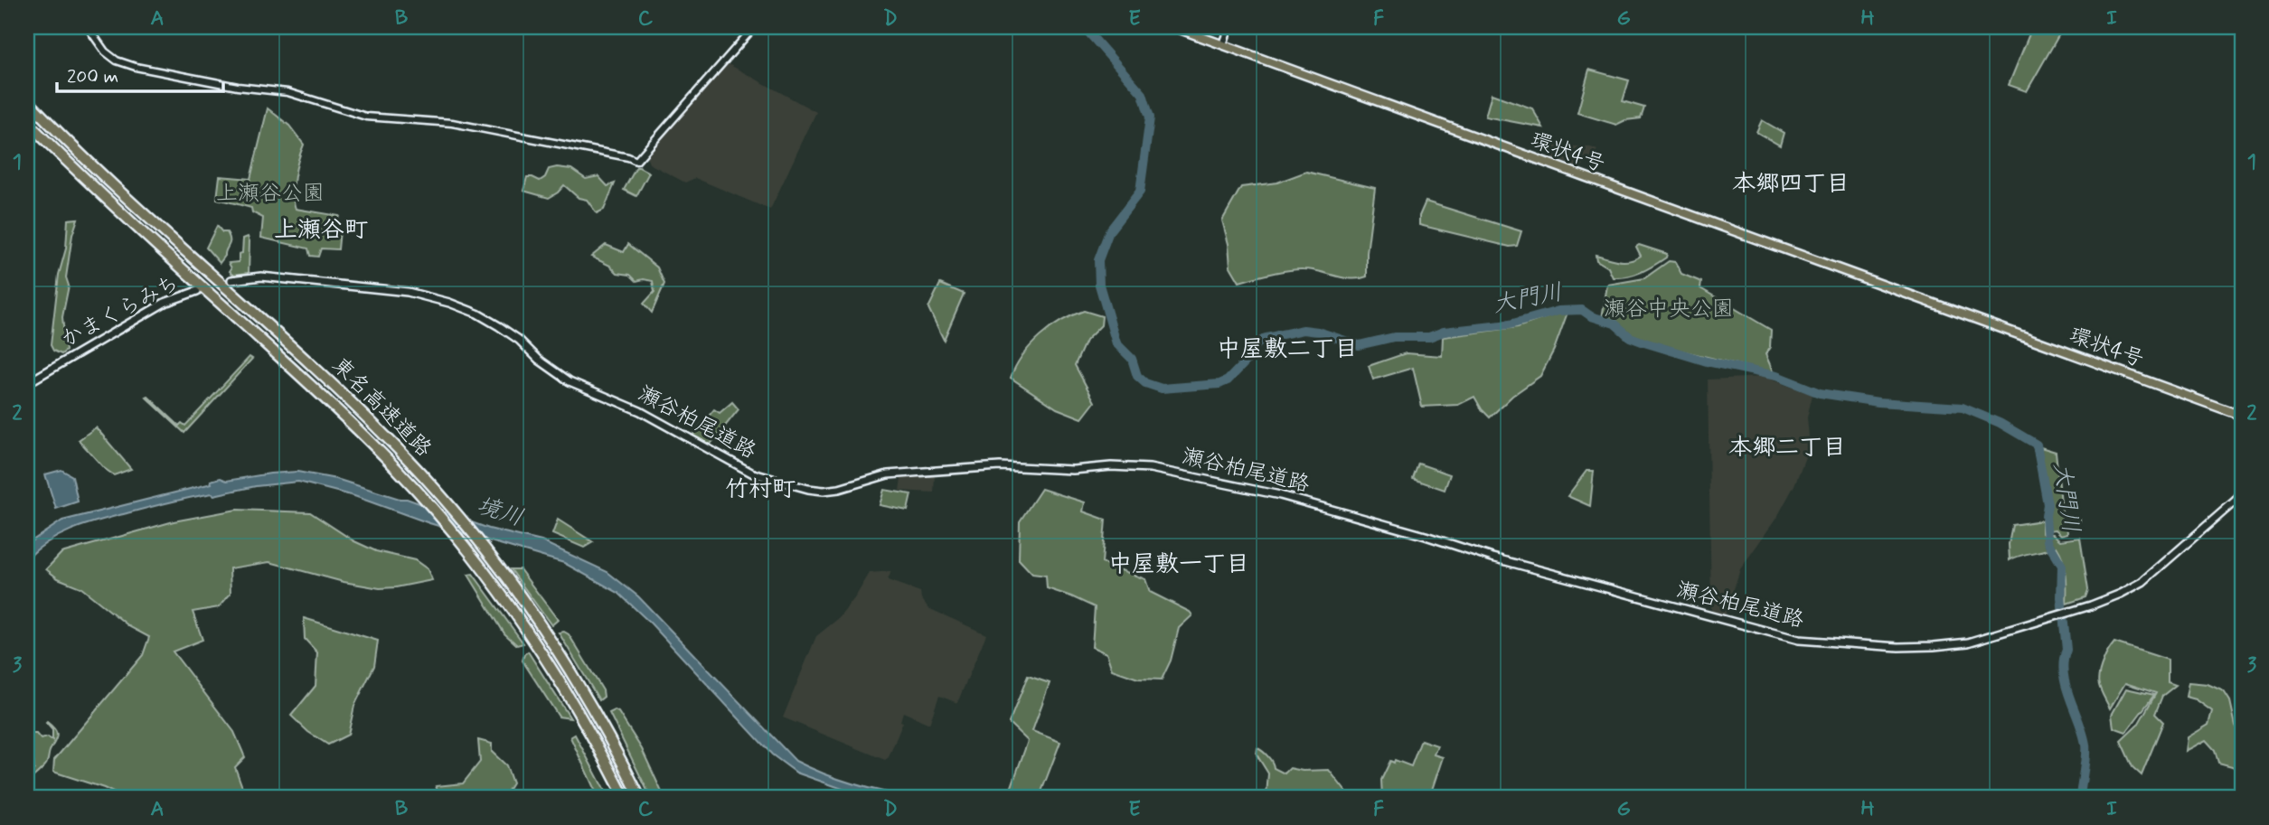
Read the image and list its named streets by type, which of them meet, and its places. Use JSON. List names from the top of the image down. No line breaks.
{"streets":{"highway":["東名高速道路"],"main road":["環状4号","かまくらみち","瀬谷柏尾道路"]},"districts":["本郷四丁目","上瀬谷町","中屋敷二丁目","本郷二丁目","竹村町","中屋敷一丁目"],"water":["大門川","境川"],"parks":["上瀬谷公園","瀬谷中央公園"],"scale_bar":"200 m","grid":{"columns":["A","B","C","D","E","F","G","H","I"],"rows":["1","2","3"]}}
